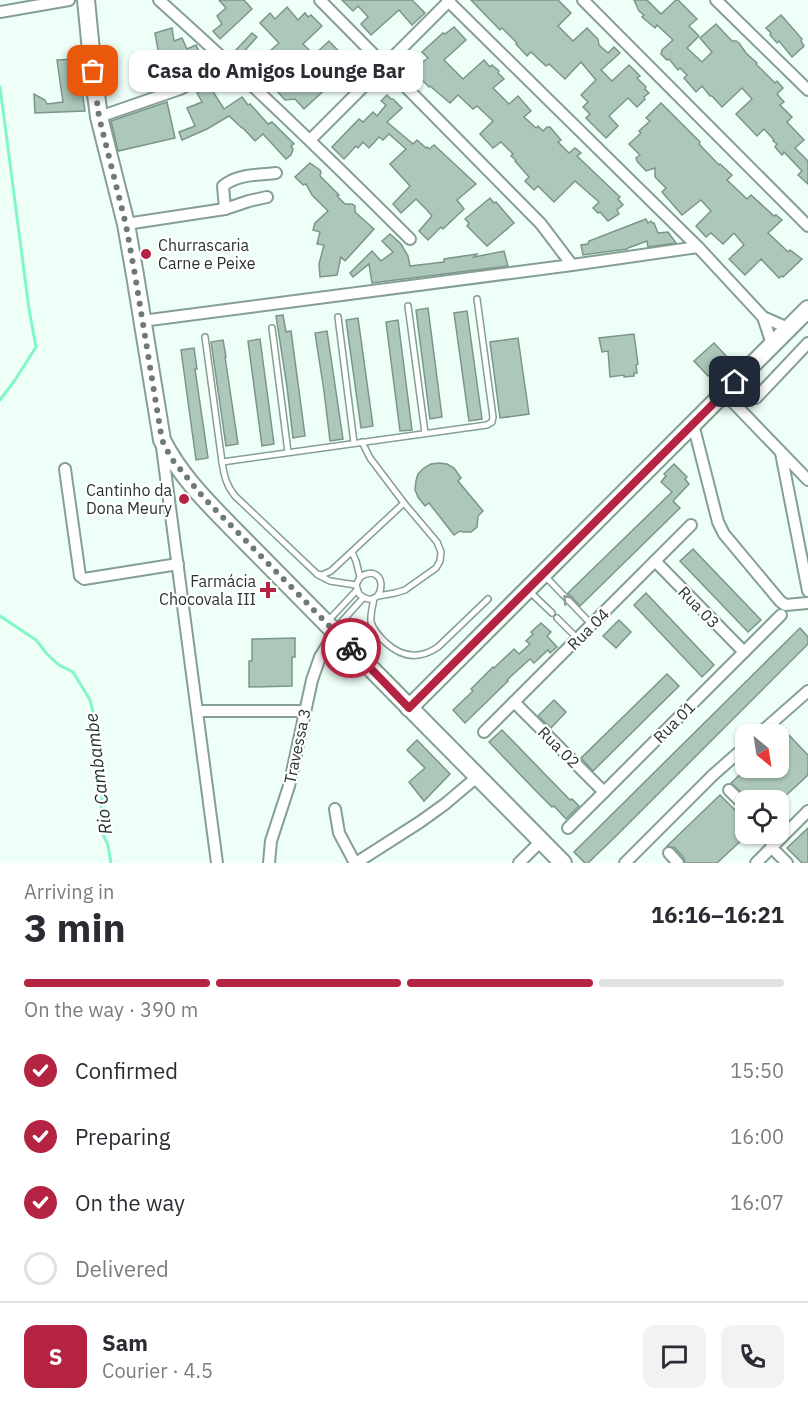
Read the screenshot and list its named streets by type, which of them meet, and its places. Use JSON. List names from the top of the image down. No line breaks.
{"streets":{"street":["Rua 03","Rua 04","Rua 01","Travessa 3","Rua 02"]},"crossings":[["Rua 03","Rua 04"],["Rua 03","Rua 01"],["Rua 04","Rua 02"],["Rua 01","Rua 02"]],"water":["Rio Cambambe"],"places":{"other":["Casa do Amigos Lounge Bar","Churrascaria Carne e Peixe","Cantinho da Dona Meury"],"health":["Farmácia Chocovala III"]},"north":"bottom right","page":{"bubble":"Casa do Amigos Lounge Bar","heading":["3 min","Arriving in","16:16–16:21"],"panel":["Sam","Courier · 4.5"],"bar":"On the way · 390 m","list":[["Confirmed","15:50"],["Preparing","16:00"],["On the way","16:07"],"Delivered"],"round":"S"}}
